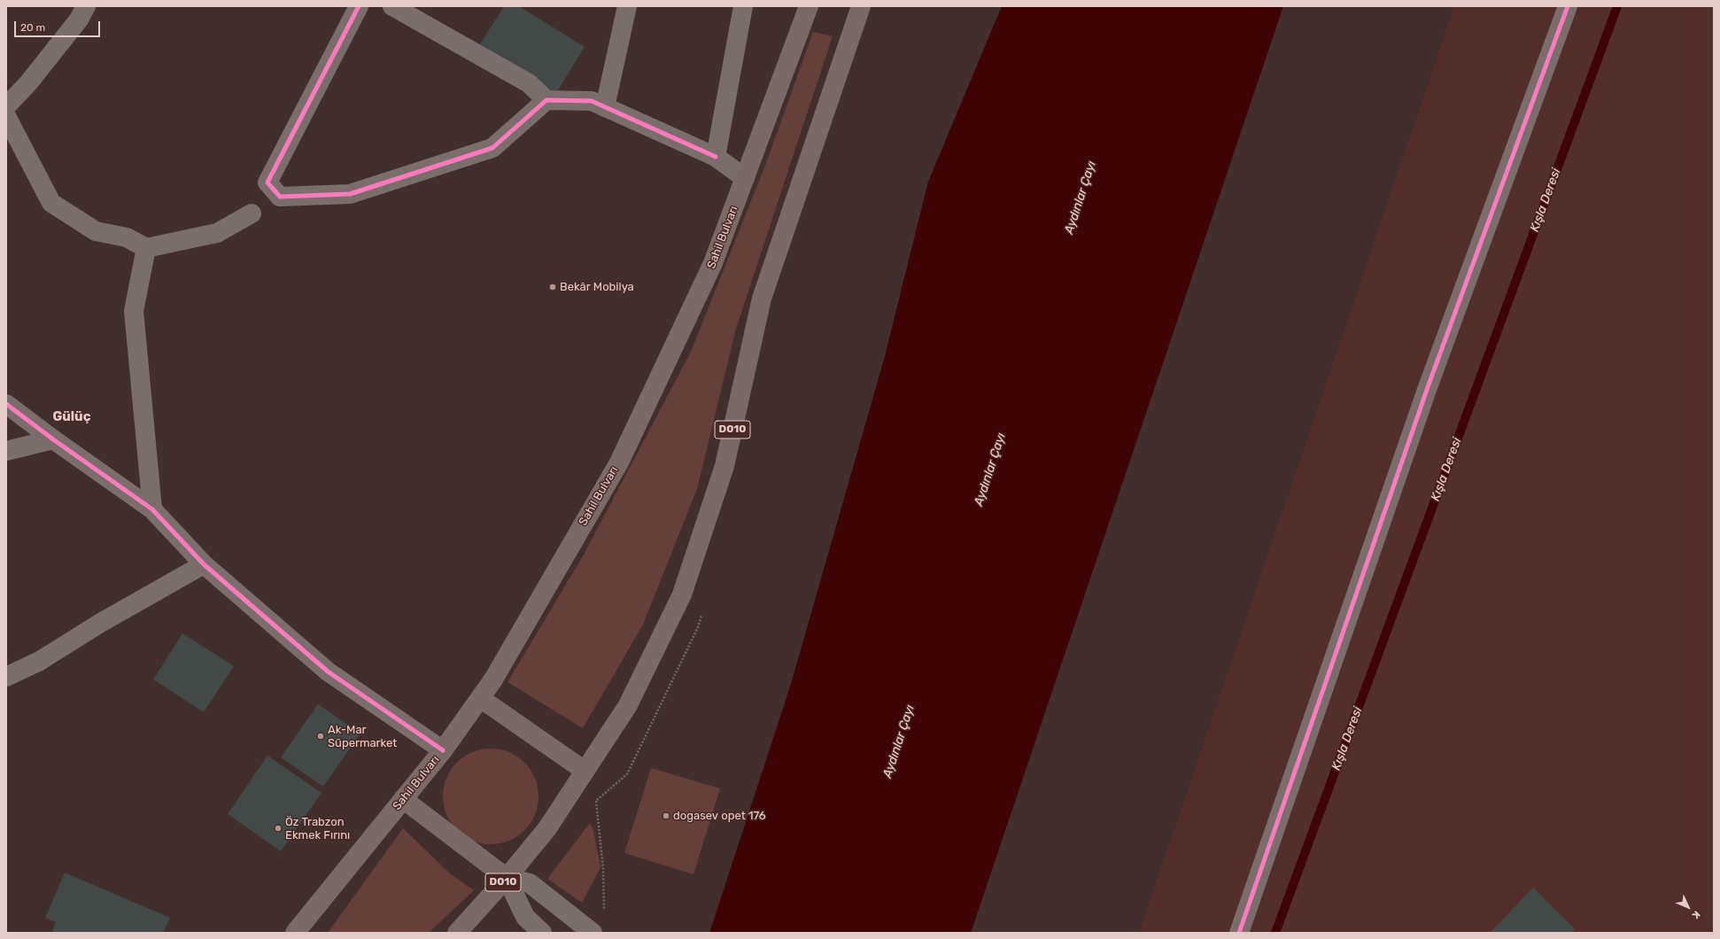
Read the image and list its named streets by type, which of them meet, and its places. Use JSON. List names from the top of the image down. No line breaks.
{"streets":{"highway":["Sahil Bulvarı","D010"]},"districts":["Gülüç"],"water":["Aydınlar Çayı","Kışla Deresi"],"places":["Bekâr Mobilya","Ak-Mar Süpermarket","dogasev opet 176","Öz Trabzon Ekmek Fırını"],"scale_bar":"20 m","north":"bottom right"}
